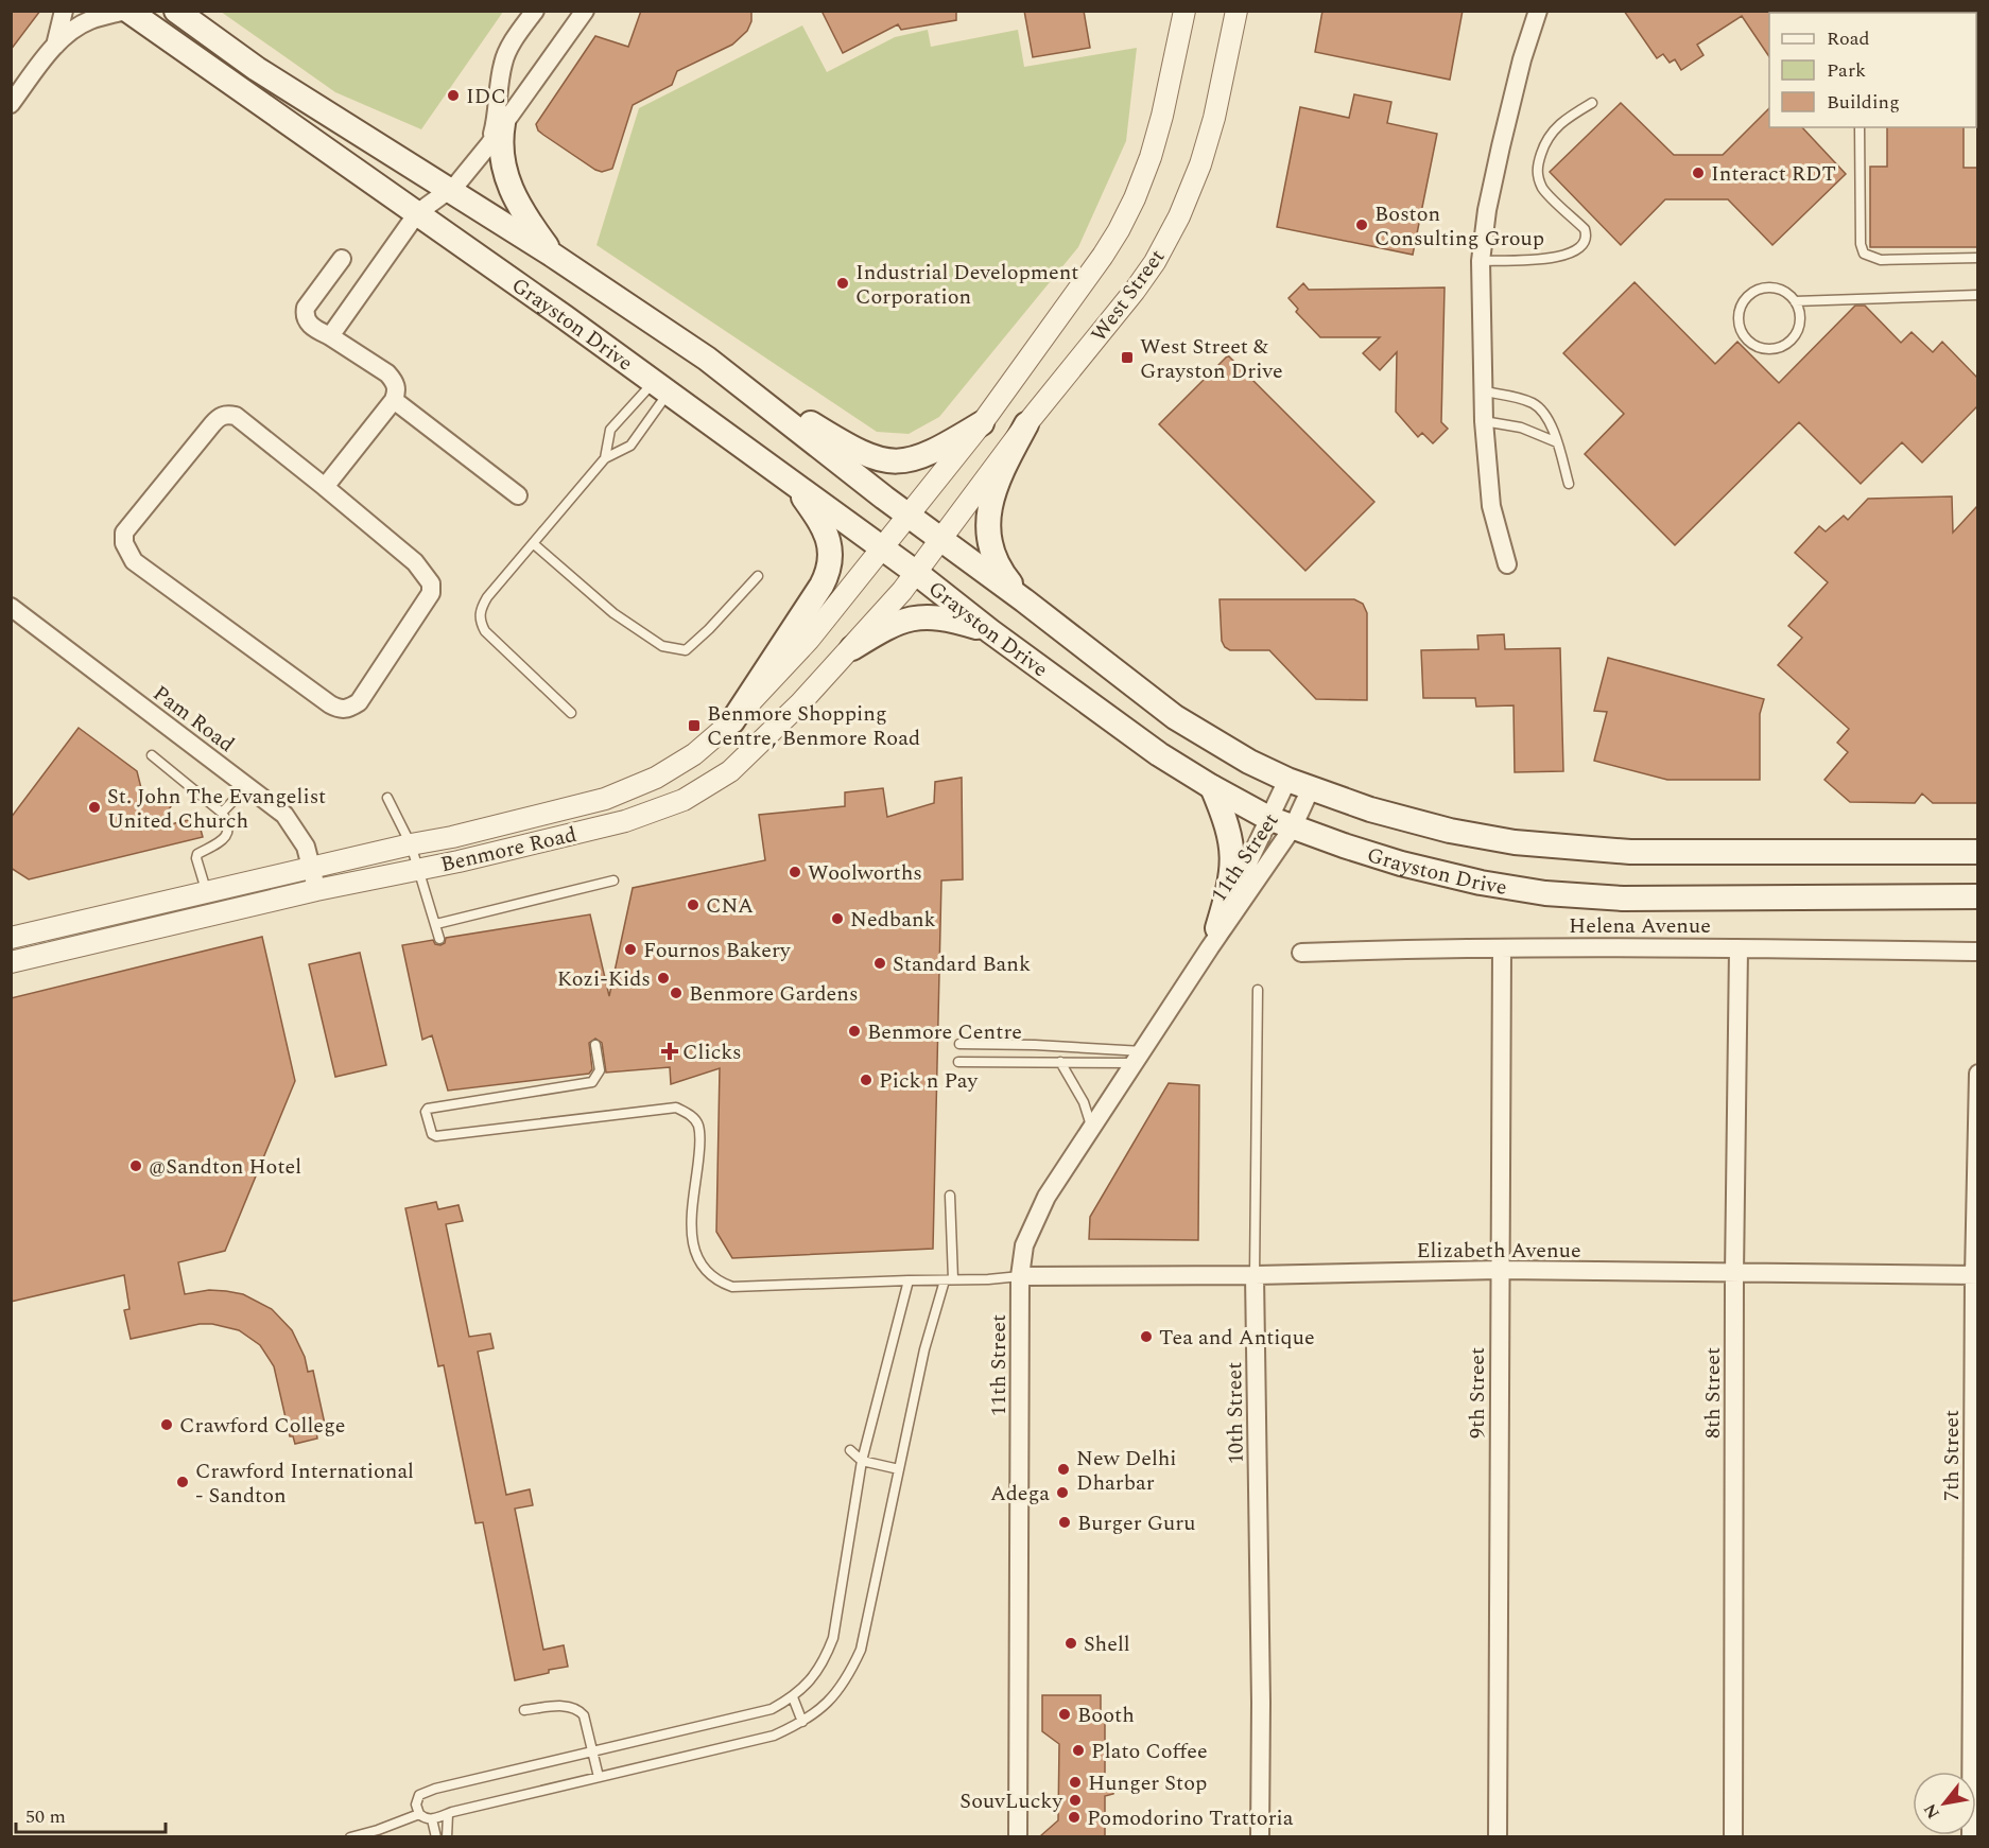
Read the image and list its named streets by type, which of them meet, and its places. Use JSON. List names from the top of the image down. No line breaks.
{"streets":{"main road":["Grayston Drive"],"street":["West Street","Pam Road","Benmore Road","11th Street","Helena Avenue","Elizabeth Avenue","9th Street","8th Street","10th Street","7th Street"]},"crossings":[["West Street","Grayston Drive"],["West Street","Benmore Road"],["Grayston Drive","Benmore Road"],["Grayston Drive","11th Street"],["Pam Road","Benmore Road"],["11th Street","Elizabeth Avenue"],["Helena Avenue","9th Street"],["Helena Avenue","8th Street"],["Elizabeth Avenue","9th Street"],["Elizabeth Avenue","8th Street"],["Elizabeth Avenue","10th Street"],["Elizabeth Avenue","7th Street"]],"places":{"other":["IDC","Interact RDT","Boston Consulting Group","Industrial Development Corporation","St. John The Evangelist United Church","Woolworths","CNA","Nedbank","Fournos Bakery","Standard Bank","Kozi-Kids","Benmore Gardens","Benmore Centre","Pick n Pay","@Sandton Hotel","Tea and Antique","Crawford College","New Delhi Dharbar","Crawford International - Sandton","Adega","Burger Guru","Shell","Booth","Plato Coffee","Hunger Stop","SouvLucky","Pomodorino Trattoria"],"transit":["West Street & Grayston Drive","Benmore Shopping Centre, Benmore Road"],"health":["Clicks"]},"legend":["Road","Park","Building"],"scale_bar":"50 m","north":"bottom left"}
